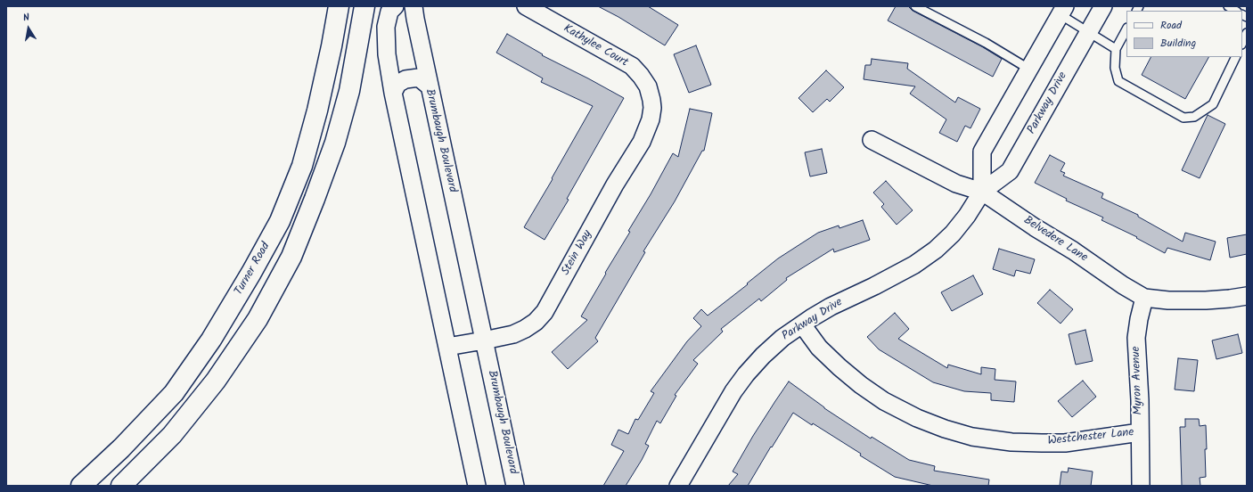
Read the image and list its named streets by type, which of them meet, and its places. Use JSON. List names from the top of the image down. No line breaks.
{"streets":{"main road":["Turner Road"],"street":["Kathylee Court","Parkway Drive","Brumbaugh Boulevard","Belvedere Lane","Stein Way","Myron Avenue","Westchester Lane"]},"crossings":[["Kathylee Court","Stein Way"],["Parkway Drive","Belvedere Lane"],["Parkway Drive","Westchester Lane"],["Brumbaugh Boulevard","Stein Way"],["Belvedere Lane","Myron Avenue"],["Myron Avenue","Westchester Lane"]],"legend":["Road","Building"],"north":"top"}
